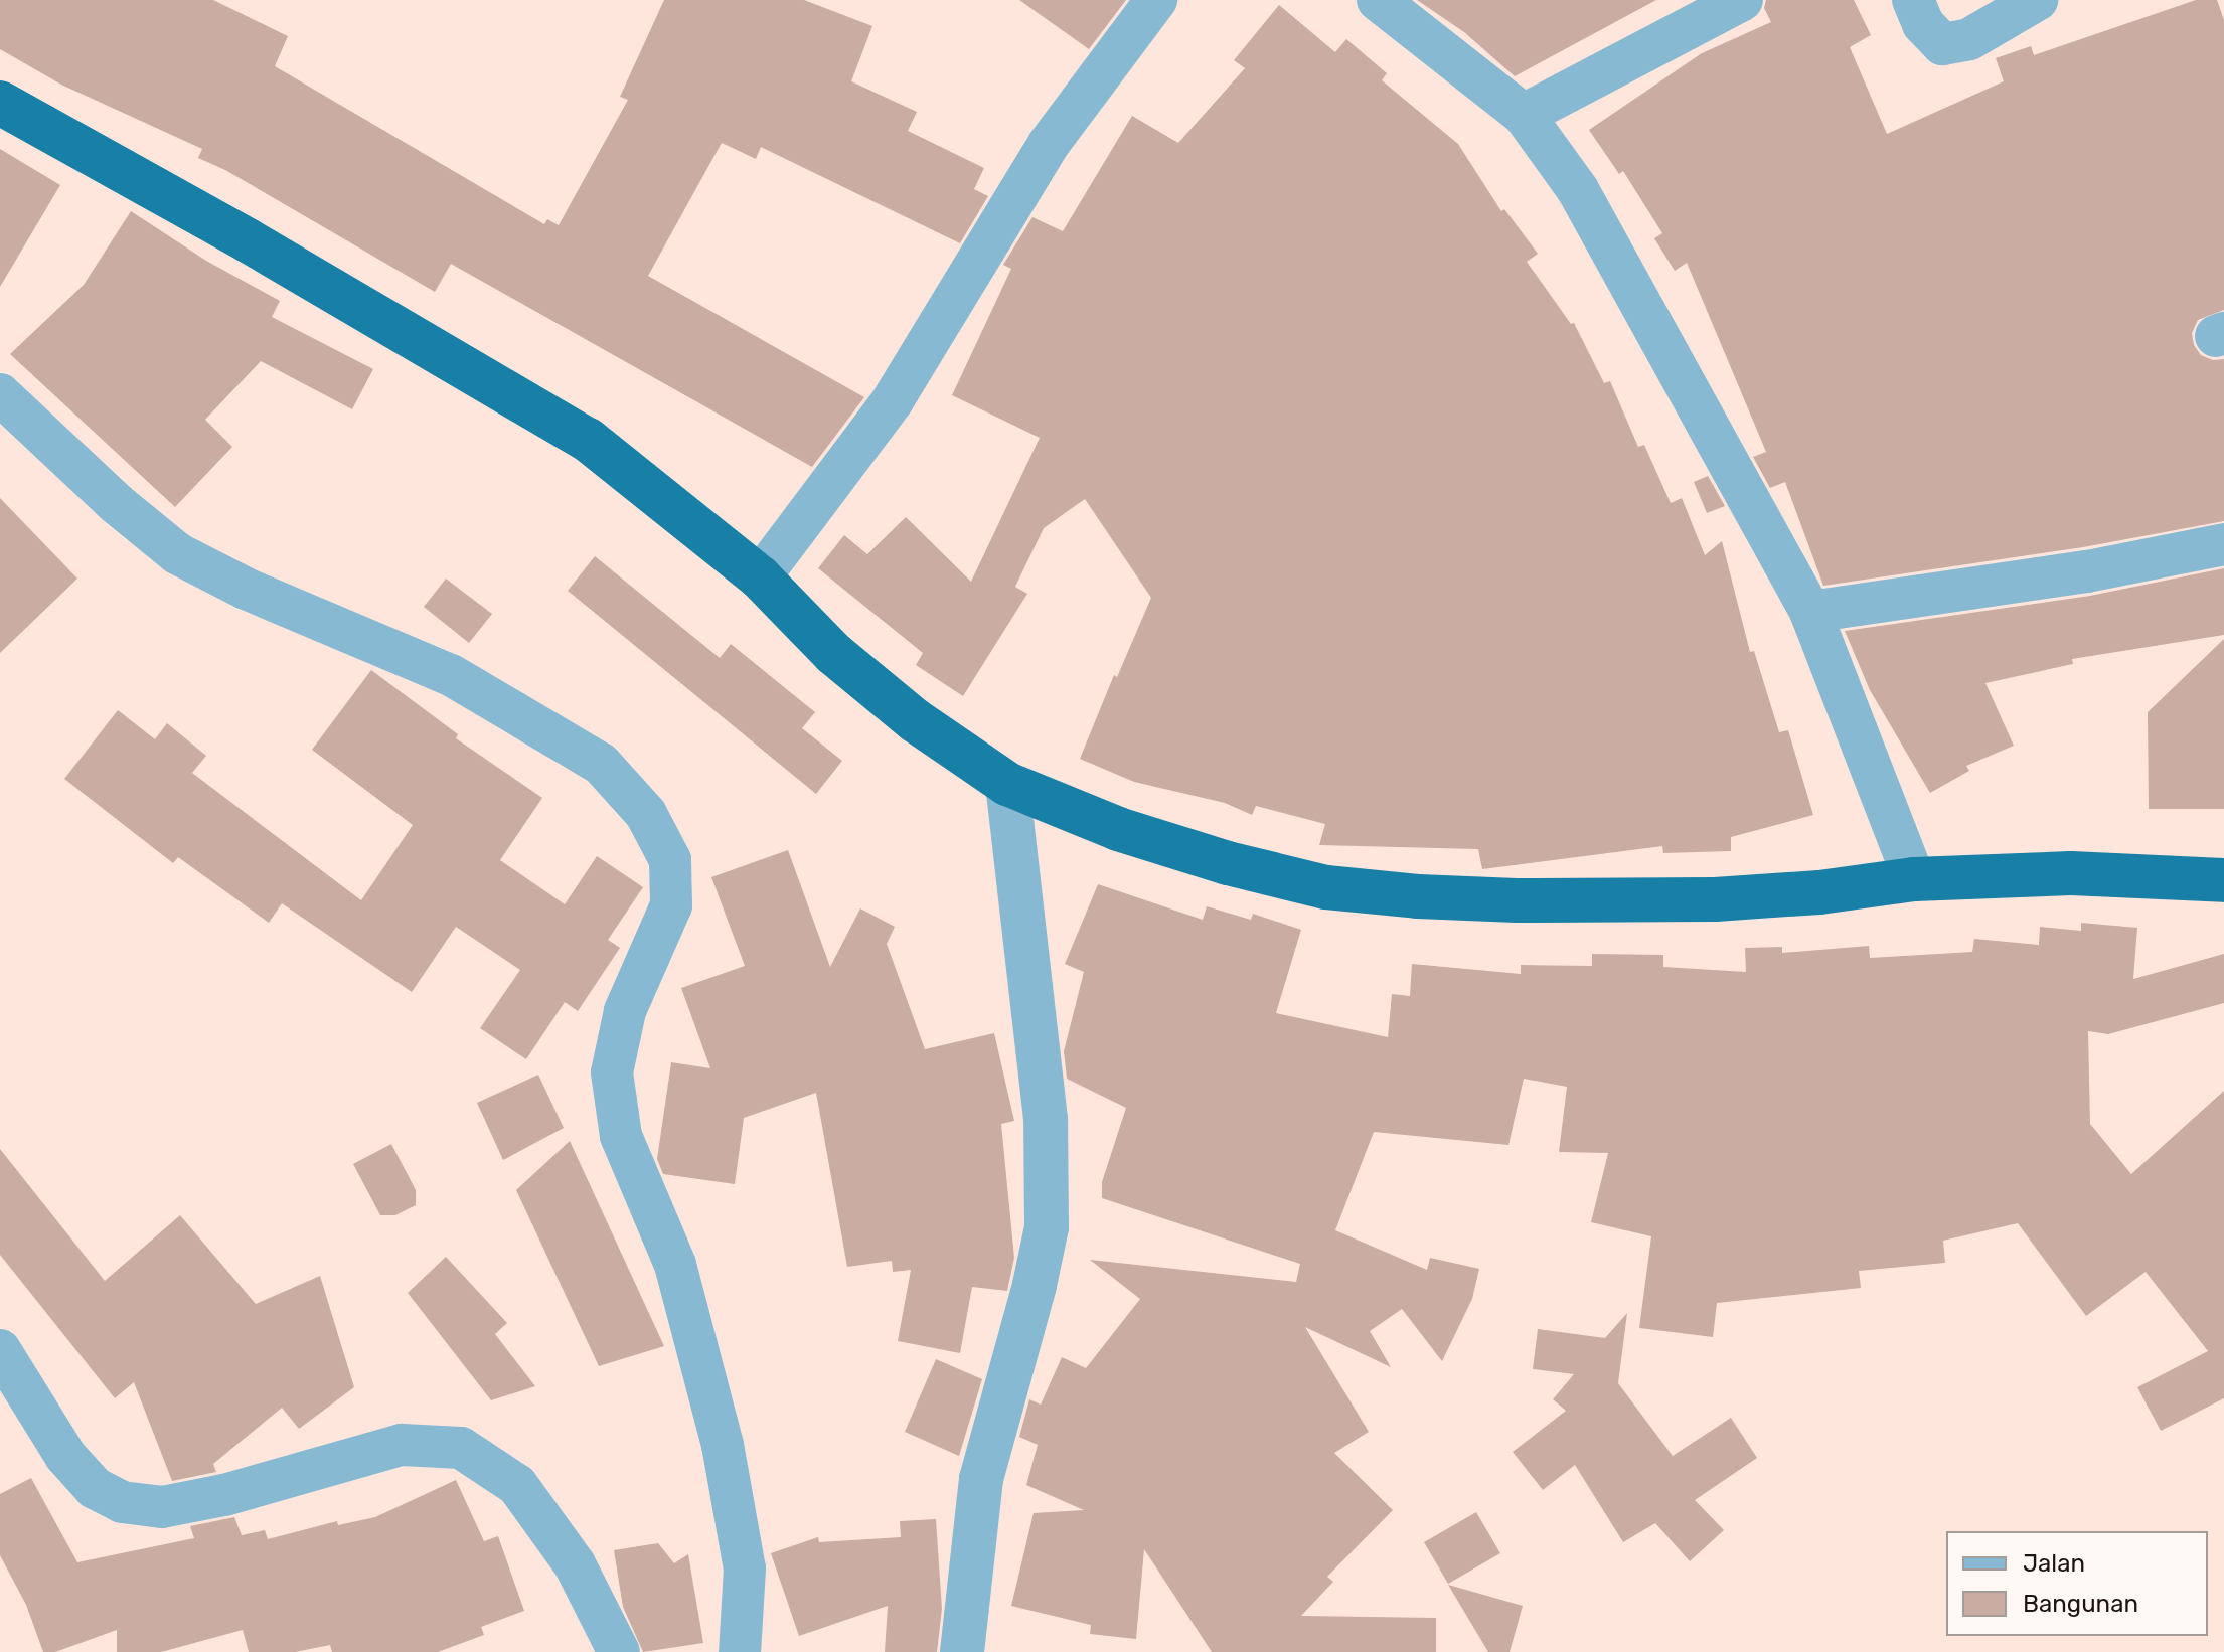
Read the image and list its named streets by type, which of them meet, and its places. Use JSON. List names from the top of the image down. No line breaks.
{"legend":["Jalan","Bangunan"]}
